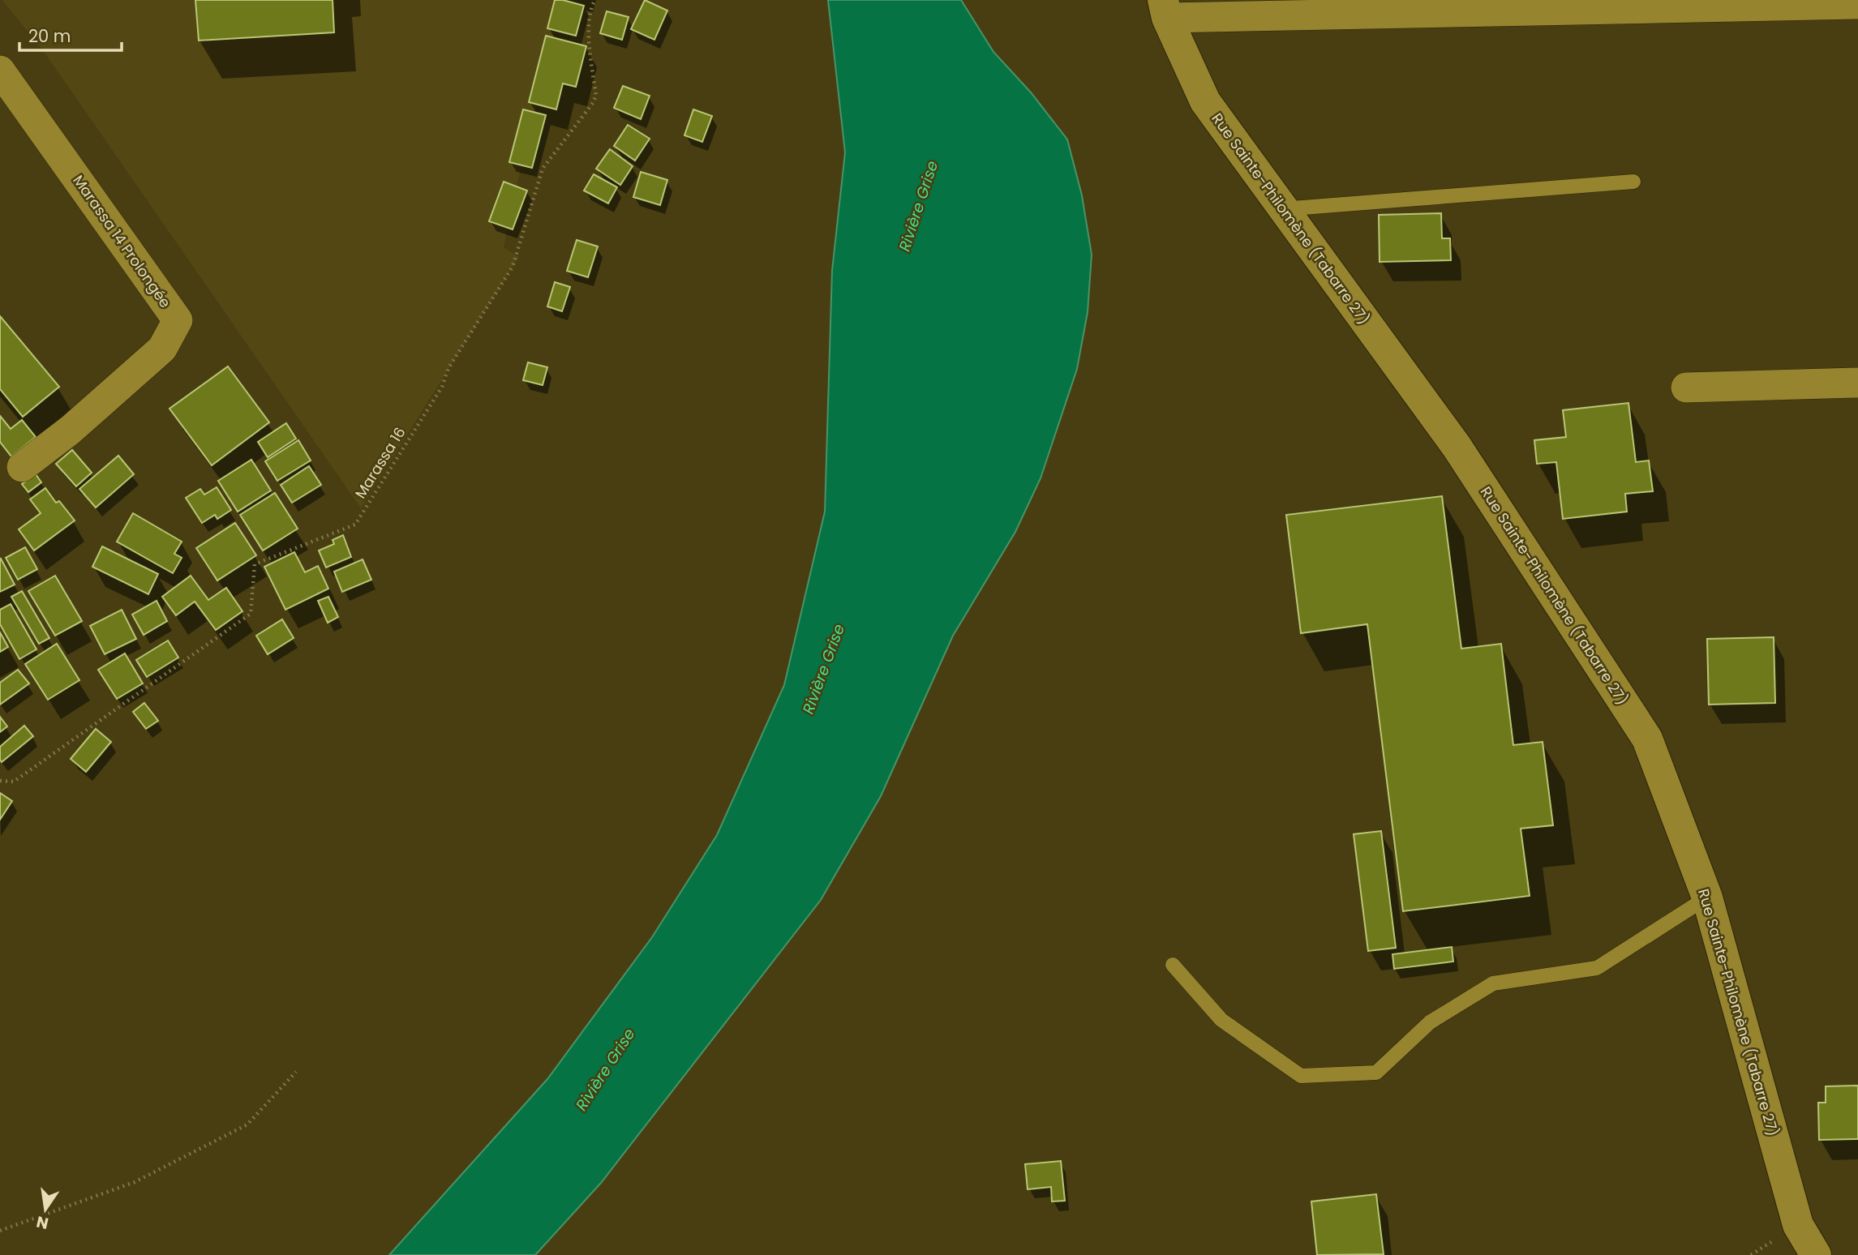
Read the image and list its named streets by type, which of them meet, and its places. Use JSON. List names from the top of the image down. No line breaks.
{"streets":{"street":["Rue Sainte-Philomène (Tabarre 27)","Marassa 14 Prolongée"],"path":["Marassa 16"]},"water":["Rivière Grise"],"scale_bar":"20 m","north":"bottom"}
